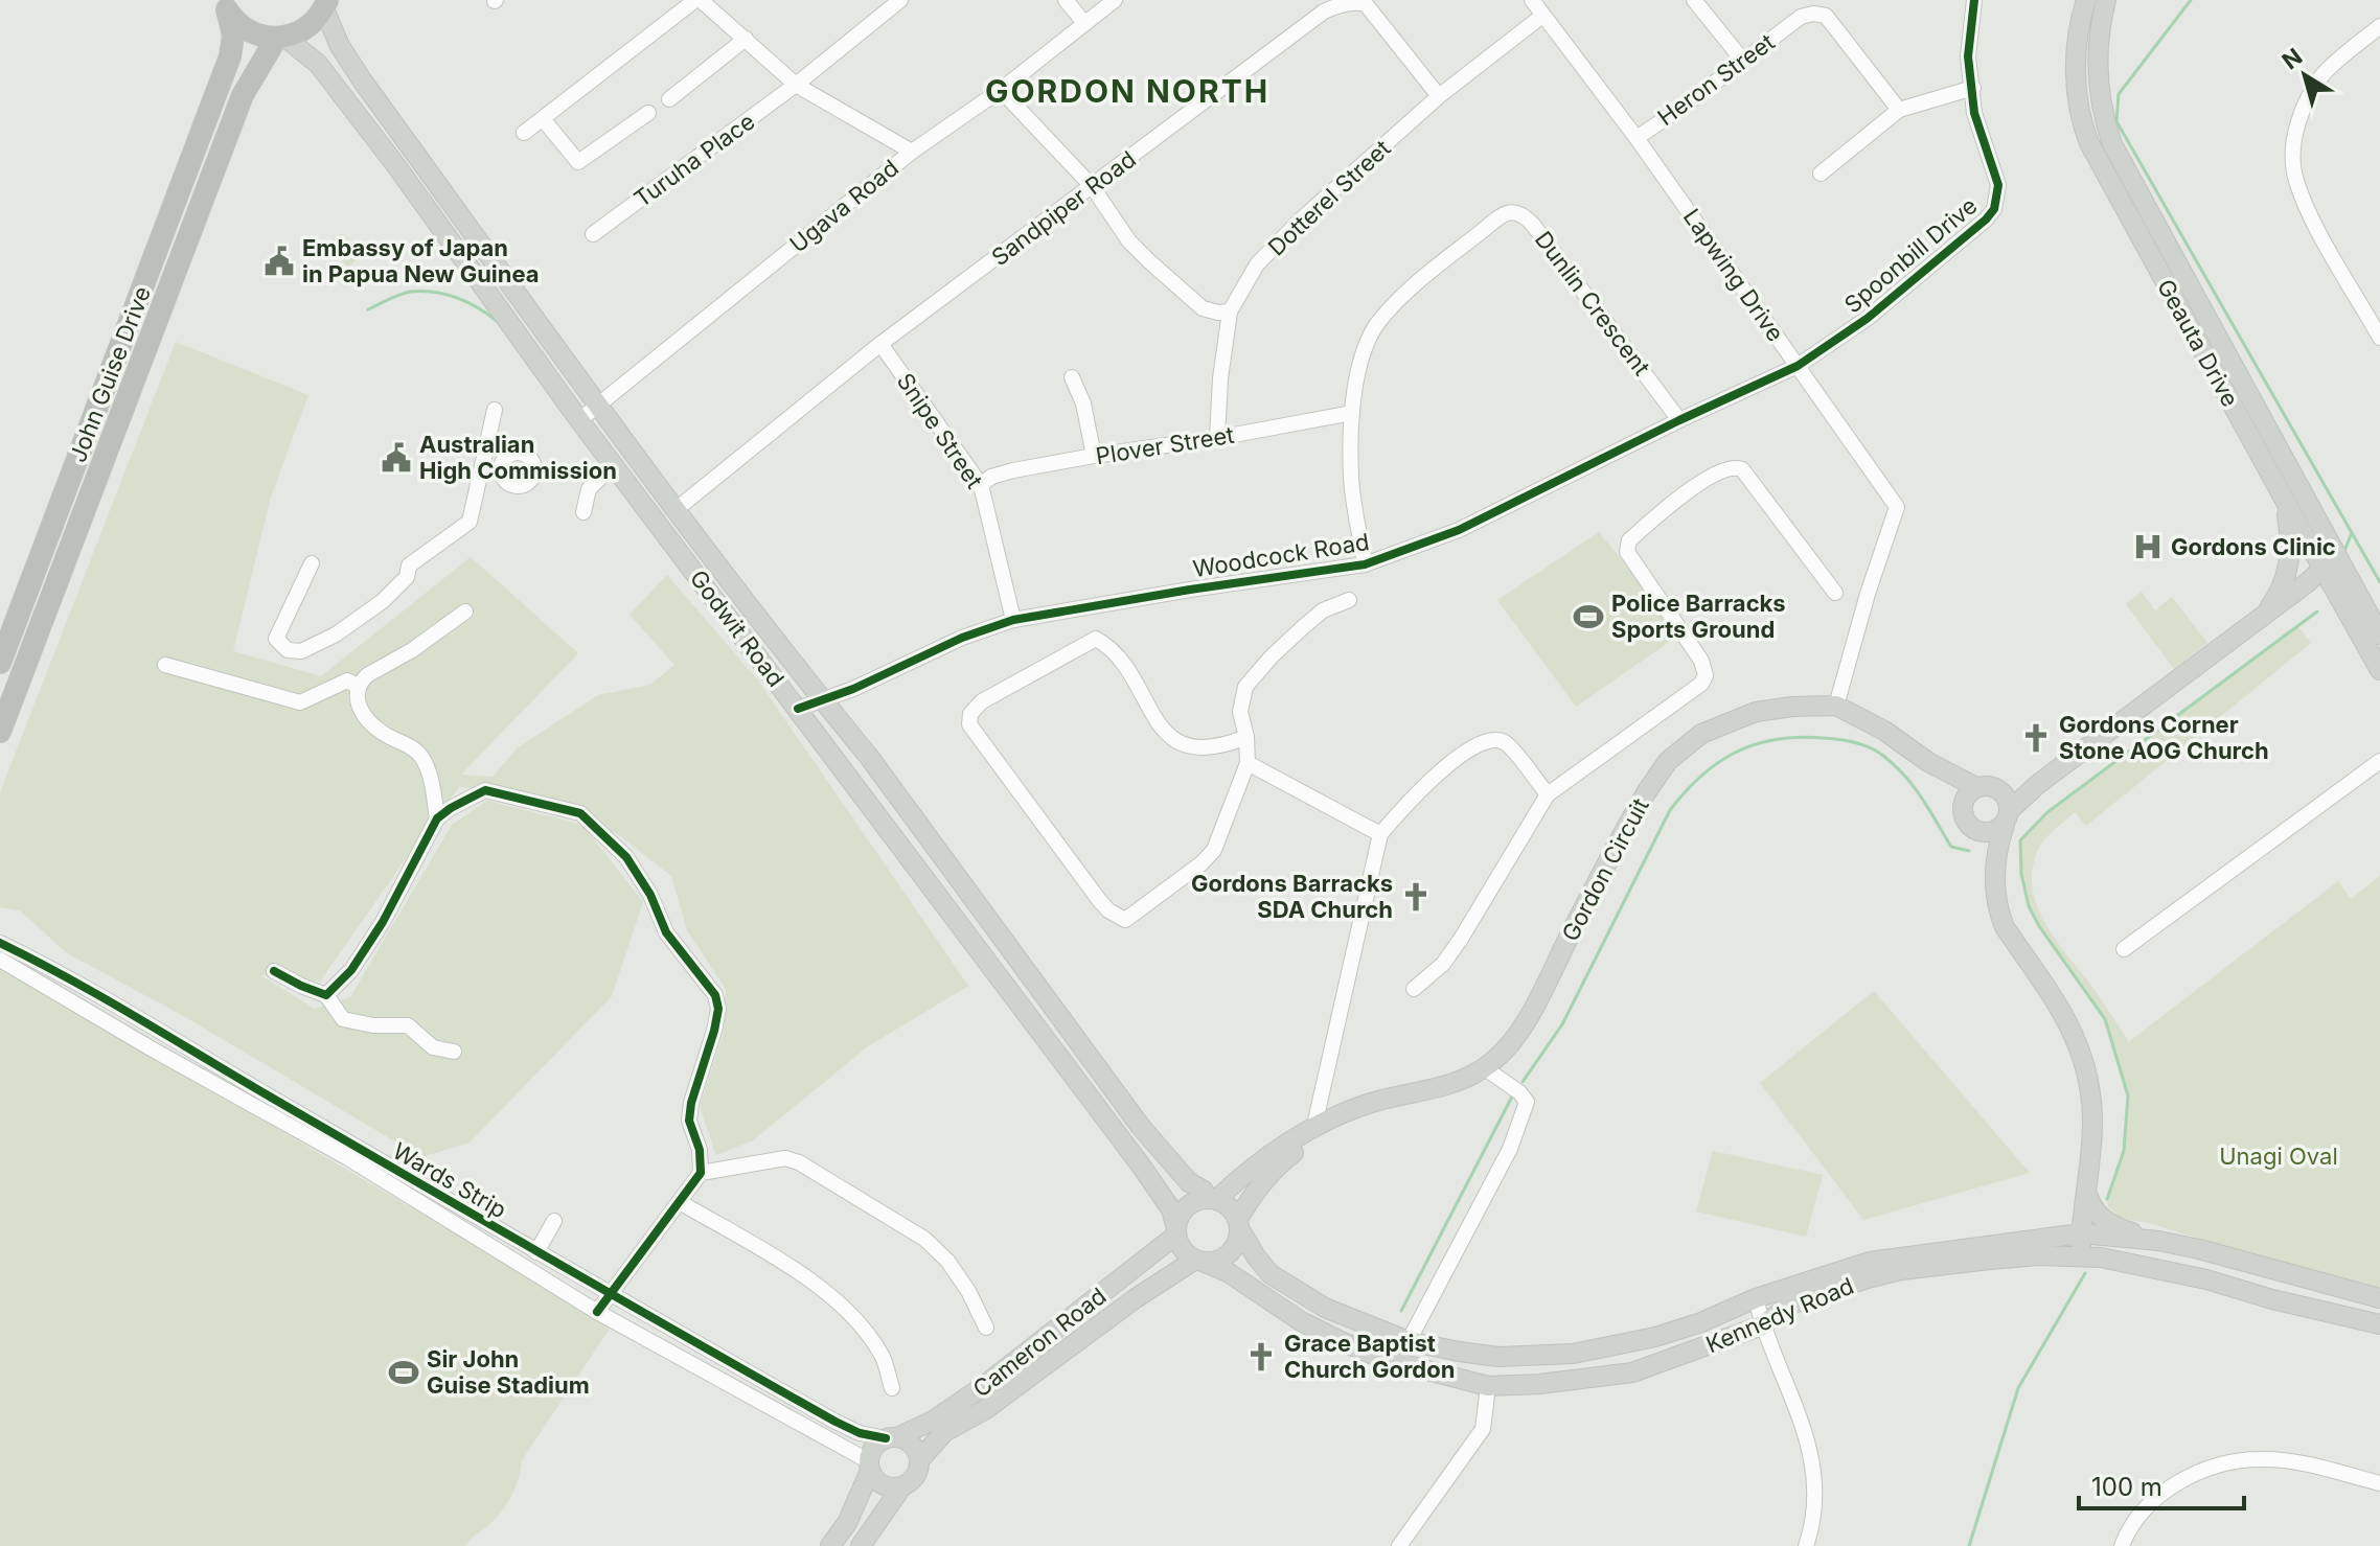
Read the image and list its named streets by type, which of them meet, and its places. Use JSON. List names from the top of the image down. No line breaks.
{"streets":{"highway":["John Guise Drive"],"main road":["Geauta Drive","Godwit Road","Gordon Circuit","Kennedy Road","Cameron Road"],"street":["Heron Street","Turuha Place","Dotterel Street","Ugava Road","Sandpiper Road","Spoonbill Drive","Lapwing Drive","Dunlin Crescent","Snipe Street","Plover Street","Woodcock Road","Wards Strip"]},"crossings":[["Heron Street","Lapwing Drive"],["Dotterel Street","Sandpiper Road"],["Dotterel Street","Lapwing Drive"],["Dotterel Street","Plover Street"],["Ugava Road","Godwit Road"],["Sandpiper Road","Snipe Street"],["Sandpiper Road","Godwit Road"],["Spoonbill Drive","Lapwing Drive"],["Spoonbill Drive","Woodcock Road"],["Lapwing Drive","Woodcock Road"],["Lapwing Drive","Gordon Circuit"],["Dunlin Crescent","Plover Street"],["Dunlin Crescent","Woodcock Road"],["John Guise Drive","Godwit Road"],["Snipe Street","Plover Street"],["Snipe Street","Woodcock Road"],["Woodcock Road","Godwit Road"],["Godwit Road","Gordon Circuit"],["Godwit Road","Kennedy Road"],["Godwit Road","Cameron Road"],["Gordon Circuit","Kennedy Road"],["Gordon Circuit","Cameron Road"],["Wards Strip","Cameron Road"],["Kennedy Road","Cameron Road"]],"districts":["GORDON NORTH"],"parks":["Unagi Oval"],"places":{"public building":["Embassy of Japan in Papua New Guinea","Australian High Commission"],"hospital":["Gordons Clinic"],"sports":["Police Barracks Sports Ground","Sir John Guise Stadium"],"church":["Gordons Corner Stone AOG Church","Gordons Barracks SDA Church","Grace Baptist Church Gordon"]},"scale_bar":"100 m","north":"top left"}
